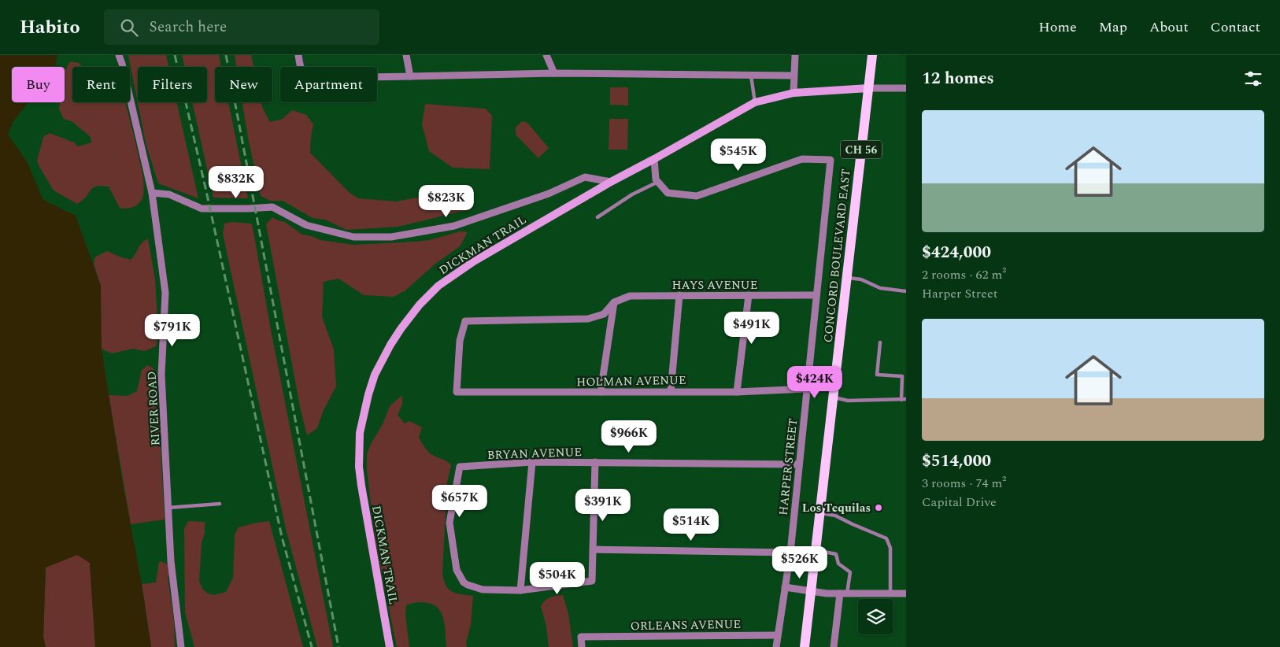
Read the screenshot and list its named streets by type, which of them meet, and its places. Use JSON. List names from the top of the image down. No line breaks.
{"streets":{"main road":["CH 56","CONCORD BOULEVARD EAST"],"street":["DICKMAN TRAIL","HAYS AVENUE","HOLMAN AVENUE","RIVER ROAD","BRYAN AVENUE","HARPER STREET","ORLEANS AVENUE"]},"crossings":[["DICKMAN TRAIL","CONCORD BOULEVARD EAST"],["HAYS AVENUE","HOLMAN AVENUE"],["HAYS AVENUE","HARPER STREET"],["HOLMAN AVENUE","HARPER STREET"],["BRYAN AVENUE","HARPER STREET"],["HARPER STREET","ORLEANS AVENUE"]],"places":["Los Tequilas"],"page":{"header":"Habito","search":"Search here","nav":["Home","Map","About","Contact"],"heading":"12 homes","chip":["Buy","Rent","Filters","New","Apartment"],"list":[{"name":"$424,000","note":"2 rooms · 62 m² · Harper Street"},{"name":"$514,000","note":"3 rooms · 74 m² · Capital Drive"}],"price":["$545K","$832K","$823K","$491K","$791K","$424K","$966K","$657K","$391K","$514K","$526K","$504K"]}}
